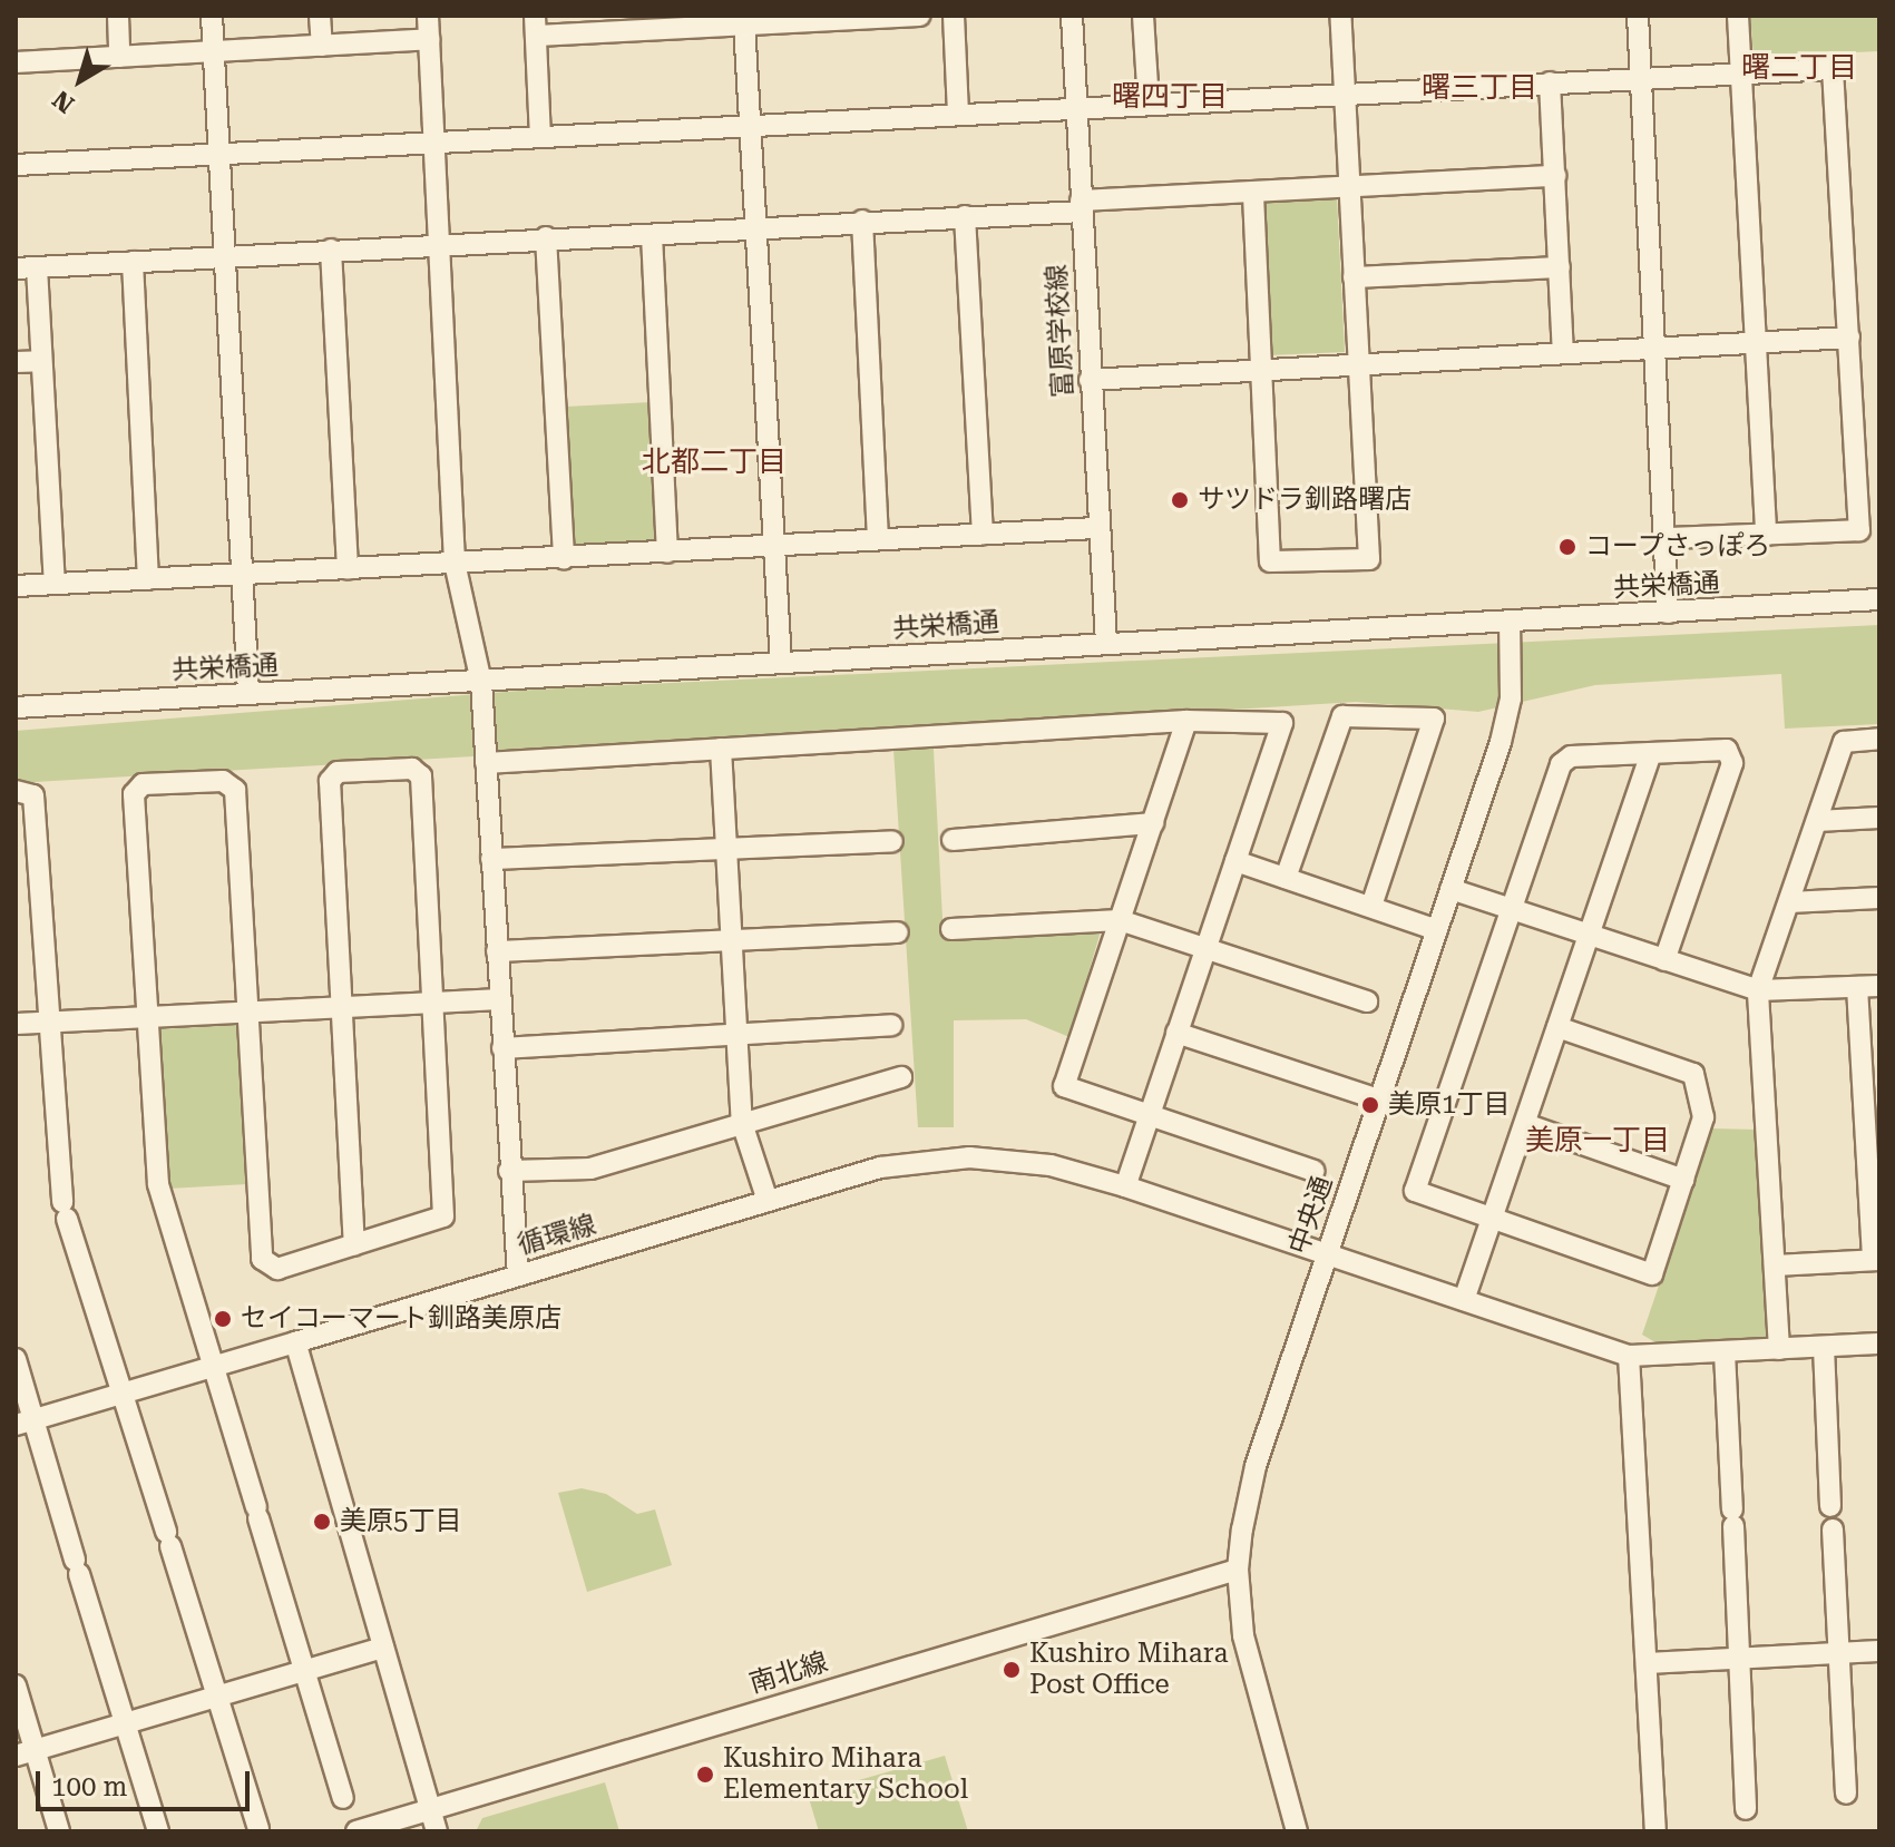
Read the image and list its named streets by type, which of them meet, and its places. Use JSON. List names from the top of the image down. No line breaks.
{"streets":{"street":["富原学校線","共栄橋通","中央通","循環線","南北線"]},"crossings":[["富原学校線","共栄橋通"],["共栄橋通","中央通"],["中央通","循環線"],["中央通","南北線"]],"districts":["曙二丁目","曙三丁目","曙四丁目","北都二丁目","美原一丁目"],"places":["サツドラ釧路曙店","コープさっぽろ","美原1丁目","セイコーマート釧路美原店","美原5丁目","Kushiro Mihara Post Office","Kushiro Mihara Elementary School"],"scale_bar":"100 m","north":"bottom left"}
